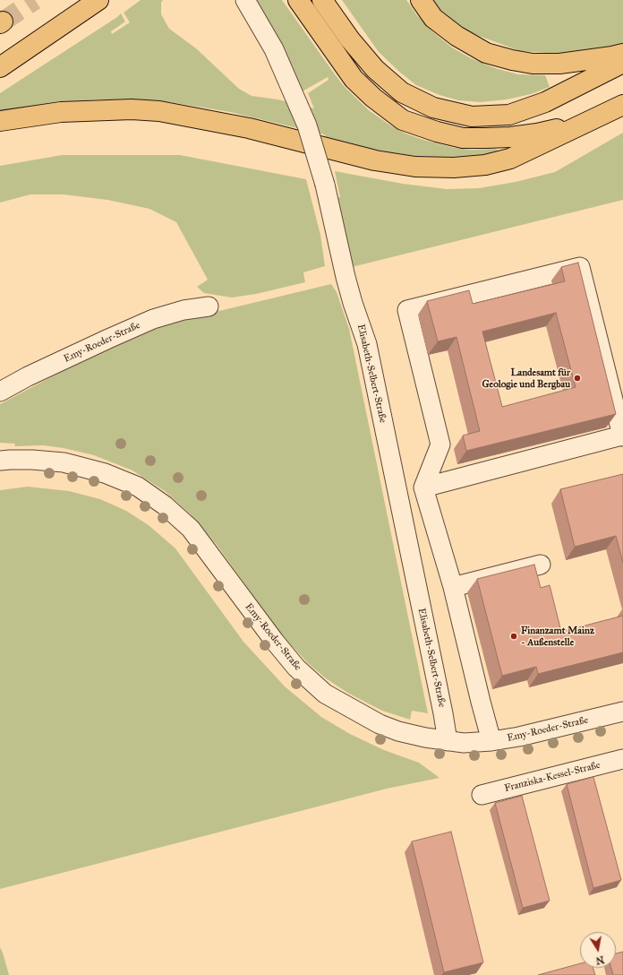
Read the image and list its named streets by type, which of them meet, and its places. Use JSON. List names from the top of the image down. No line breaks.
{"streets":{"street":["Emy-Roeder-Straße","Elisabeth-Selbert-Straße","Franziska-Kessel-Straße"]},"crossings":[["Emy-Roeder-Straße","Elisabeth-Selbert-Straße"]],"places":["Landesamt für Geologie und Bergbau","Finanzamt Mainz - Außenstelle"],"north":"bottom"}
